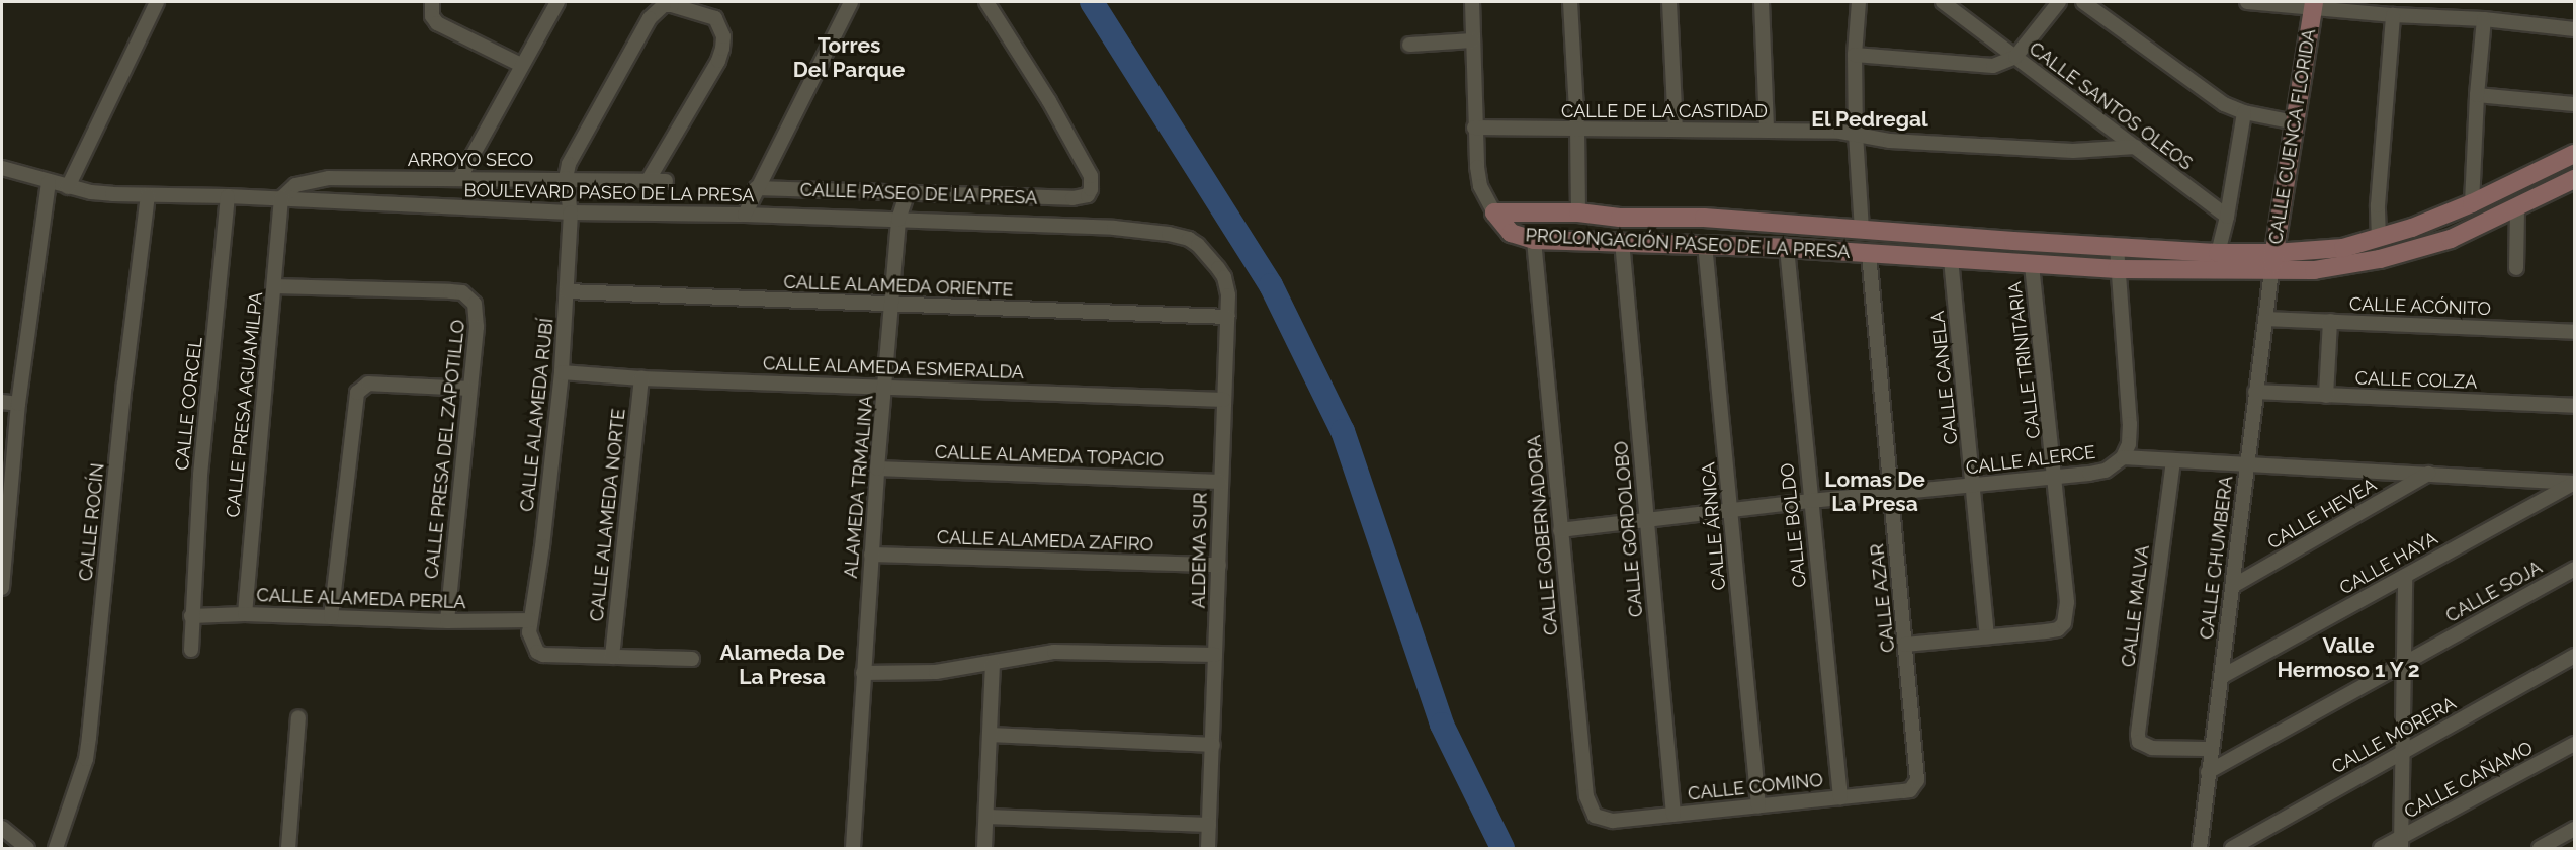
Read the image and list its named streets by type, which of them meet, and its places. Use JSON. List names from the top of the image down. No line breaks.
{"streets":{"street":["CALLE SANTOS OLEOS","CALLE DE LA CASTIDAD","CALLE CUENCA FLORIDA","ARROYO SECO","BOULEVARD PASEO DE LA PRESA","CALLE PASEO DE LA PRESA","PROLONGACIÓN PASEO DE LA PRESA","CALLE ALAMEDA ORIENTE","CALLE ACÓNITO","CALLE TRINITARIA","CALLE ALAMEDA ESMERALDA","CALLE CANELA","CALLE COLZA","CALLE CORCEL","CALLE PRESA AGUAMILPA","CALLE ALAMEDA RUBÍ","CALLE PRESA DEL ZAPOTILLO","CALLE ALAMEDA TOPACIO","CALLE ALERCE","ALAMEDA TRMALINA","CALLE HEVEA","CALLE ALAMEDA NORTE","CALLE ROCÍN","CALLE BOLDO","CALLE ÁRNICA","CALLE GORDOLOBO","CALLE GOBERNADORA","CALLE ALAMEDA ZAFIRO","ALDEMA SUR","CALLE CHUMBERA","CALLE HAYA","CALLE SOJA","CALLE AZAR","CALLE ALAMEDA PERLA","CALLE MALVA","CALLE MORERA","CALLE CAÑAMO","CALLE COMINO"]},"crossings":[["CALLE SANTOS OLEOS","CALLE DE LA CASTIDAD"],["CALLE CUENCA FLORIDA","PROLONGACIÓN PASEO DE LA PRESA"],["CALLE CUENCA FLORIDA","CALLE CHUMBERA"],["ARROYO SECO","BOULEVARD PASEO DE LA PRESA"],["ARROYO SECO","CALLE PRESA AGUAMILPA"],["ARROYO SECO","CALLE ALAMEDA RUBÍ"],["BOULEVARD PASEO DE LA PRESA","CALLE CORCEL"],["BOULEVARD PASEO DE LA PRESA","CALLE PRESA AGUAMILPA"],["BOULEVARD PASEO DE LA PRESA","CALLE ALAMEDA RUBÍ"],["BOULEVARD PASEO DE LA PRESA","ALAMEDA TRMALINA"],["BOULEVARD PASEO DE LA PRESA","CALLE ROCÍN"],["BOULEVARD PASEO DE LA PRESA","ALDEMA SUR"],["CALLE PASEO DE LA PRESA","ALAMEDA TRMALINA"],["PROLONGACIÓN PASEO DE LA PRESA","CALLE TRINITARIA"],["PROLONGACIÓN PASEO DE LA PRESA","CALLE CANELA"],["PROLONGACIÓN PASEO DE LA PRESA","CALLE BOLDO"],["PROLONGACIÓN PASEO DE LA PRESA","CALLE ÁRNICA"],["PROLONGACIÓN PASEO DE LA PRESA","CALLE GORDOLOBO"],["PROLONGACIÓN PASEO DE LA PRESA","CALLE GOBERNADORA"],["PROLONGACIÓN PASEO DE LA PRESA","CALLE CHUMBERA"],["PROLONGACIÓN PASEO DE LA PRESA","CALLE AZAR"],["CALLE ALAMEDA ORIENTE","CALLE ALAMEDA RUBÍ"],["CALLE ALAMEDA ORIENTE","ALAMEDA TRMALINA"],["CALLE ALAMEDA ORIENTE","ALDEMA SUR"],["CALLE ACÓNITO","CALLE CHUMBERA"],["CALLE TRINITARIA","CALLE CANELA"],["CALLE TRINITARIA","CALLE ALERCE"],["CALLE ALAMEDA ESMERALDA","CALLE ALAMEDA RUBÍ"],["CALLE ALAMEDA ESMERALDA","ALAMEDA TRMALINA"],["CALLE ALAMEDA ESMERALDA","CALLE ALAMEDA NORTE"],["CALLE ALAMEDA ESMERALDA","ALDEMA SUR"],["CALLE CANELA","CALLE ALERCE"],["CALLE COLZA","CALLE CHUMBERA"],["CALLE CORCEL","CALLE ALAMEDA PERLA"],["CALLE PRESA AGUAMILPA","CALLE PRESA DEL ZAPOTILLO"],["CALLE PRESA AGUAMILPA","CALLE ALAMEDA PERLA"],["CALLE ALAMEDA RUBÍ","CALLE ALAMEDA NORTE"],["CALLE ALAMEDA RUBÍ","CALLE ALAMEDA PERLA"],["CALLE PRESA DEL ZAPOTILLO","CALLE ALAMEDA PERLA"],["CALLE ALAMEDA TOPACIO","ALAMEDA TRMALINA"],["CALLE ALAMEDA TOPACIO","ALDEMA SUR"],["CALLE ALERCE","CALLE HEVEA"],["CALLE ALERCE","CALLE BOLDO"],["CALLE ALERCE","CALLE ÁRNICA"],["CALLE ALERCE","CALLE GORDOLOBO"],["CALLE ALERCE","CALLE GOBERNADORA"],["CALLE ALERCE","CALLE CHUMBERA"],["CALLE ALERCE","CALLE HAYA"],["CALLE ALERCE","CALLE AZAR"],["CALLE ALERCE","CALLE MALVA"],["ALAMEDA TRMALINA","CALLE ALAMEDA ZAFIRO"],["CALLE HEVEA","CALLE CHUMBERA"],["CALLE BOLDO","CALLE COMINO"],["CALLE ÁRNICA","CALLE COMINO"],["CALLE GORDOLOBO","CALLE COMINO"],["CALLE GOBERNADORA","CALLE COMINO"],["CALLE ALAMEDA ZAFIRO","ALDEMA SUR"],["CALLE CHUMBERA","CALLE HAYA"],["CALLE CHUMBERA","CALLE SOJA"],["CALLE CHUMBERA","CALLE MALVA"],["CALLE AZAR","CALLE COMINO"]],"districts":["Torres Del Parque","El Pedregal","Lomas De La Presa","Valle Hermoso 1 Y 2","Alameda De La Presa"]}
